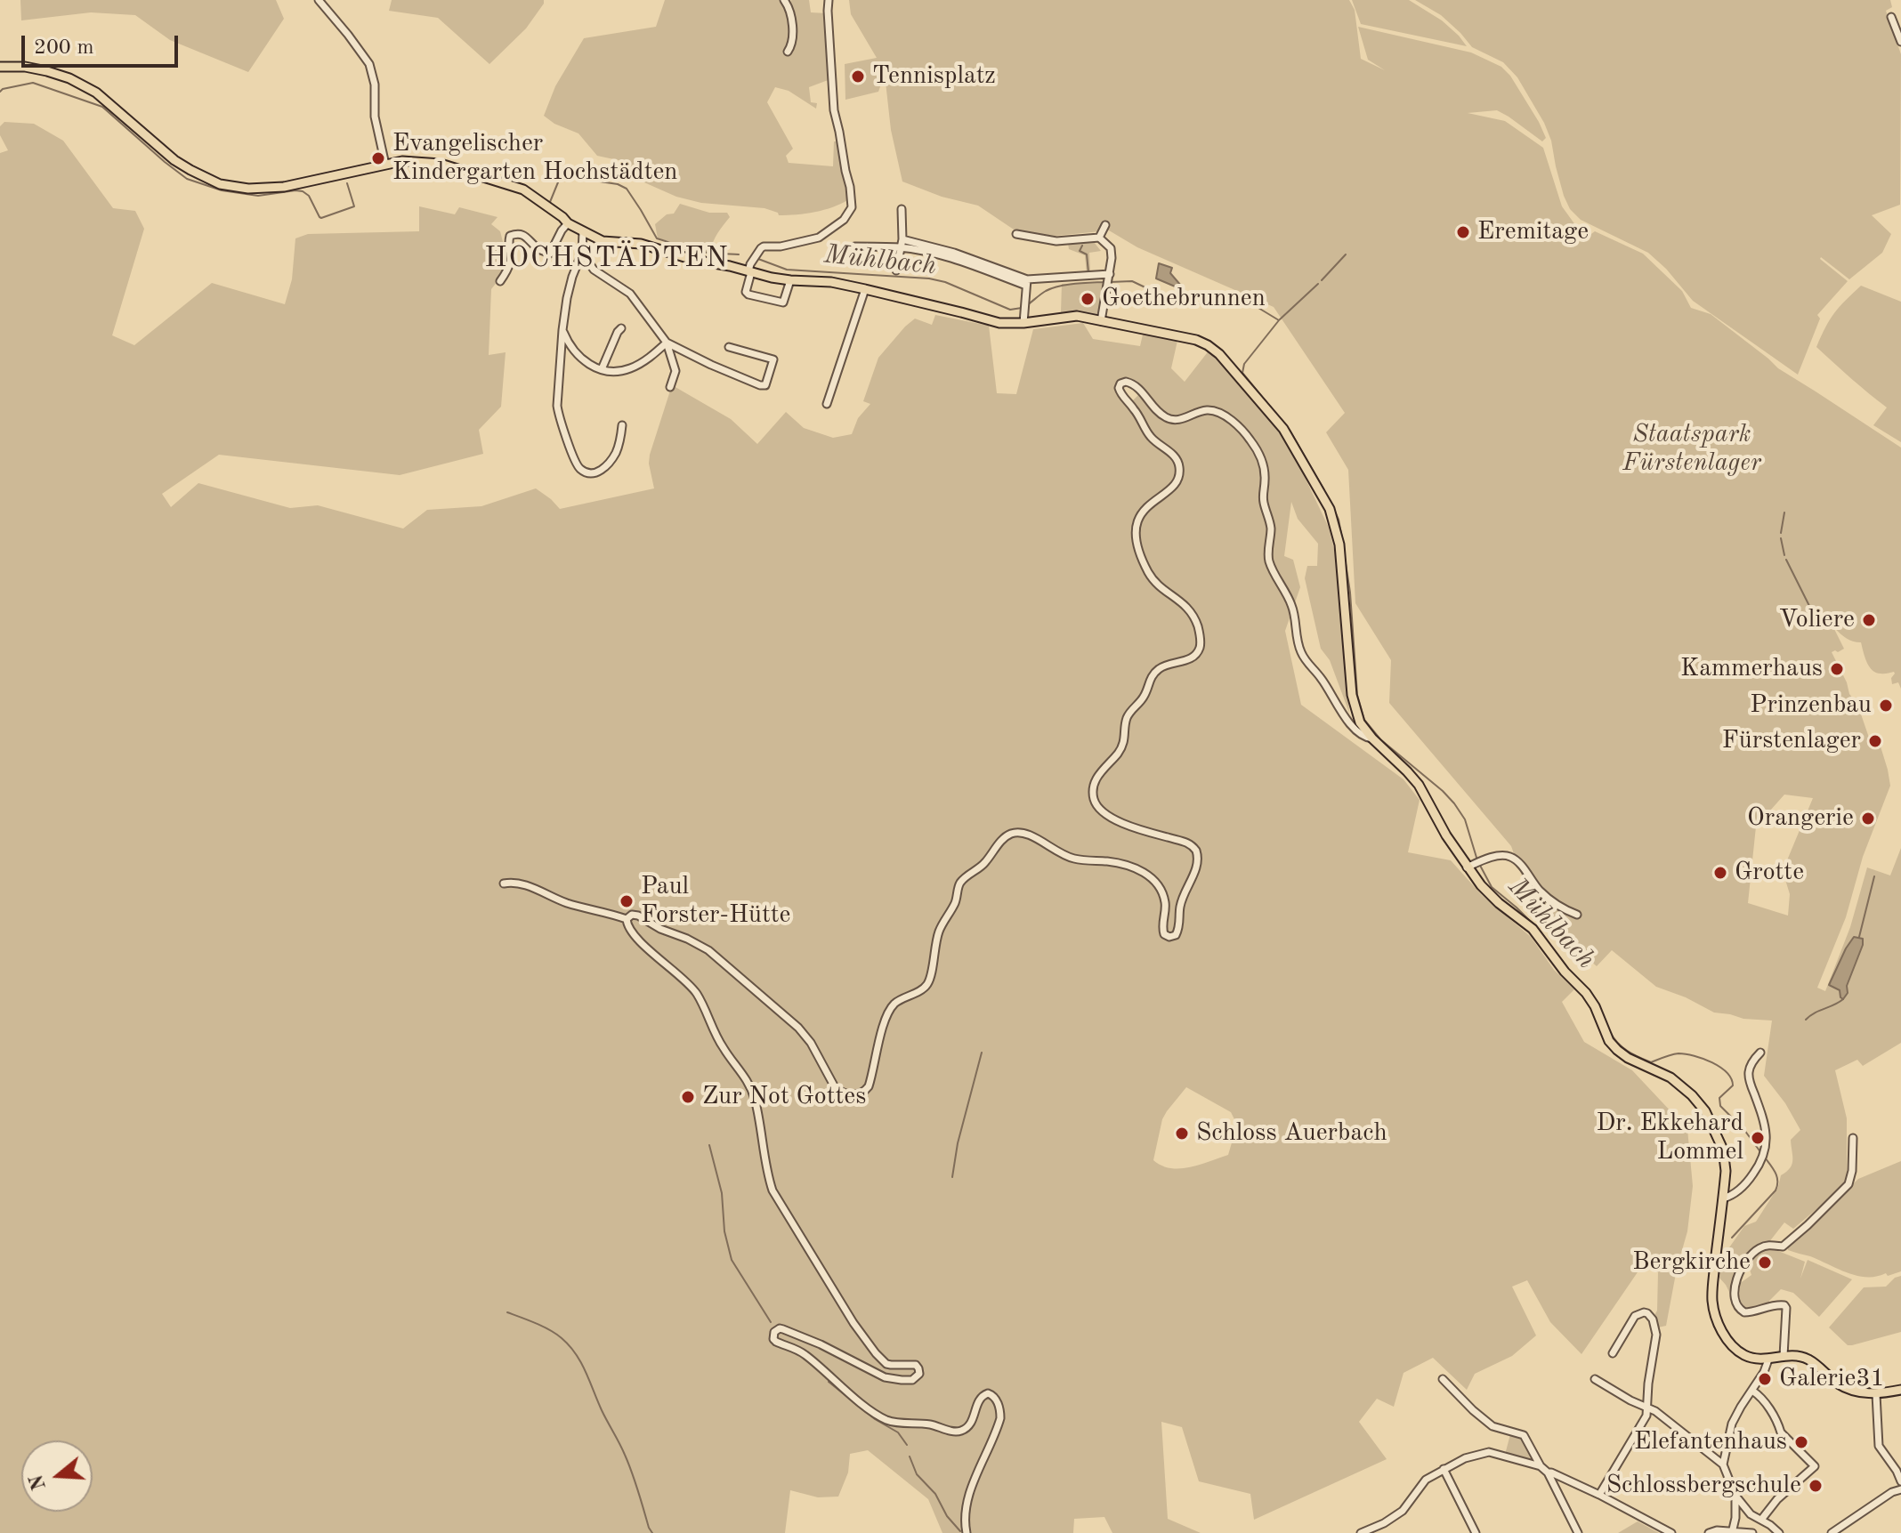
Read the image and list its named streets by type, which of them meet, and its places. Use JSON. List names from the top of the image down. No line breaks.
{"districts":["HOCHSTÄDTEN"],"water":["Mühlbach"],"parks":["Staatspark Fürstenlager"],"places":["Tennisplatz","Evangelischer Kindergarten Hochstädten","Eremitage","Goethebrunnen","Voliere","Kammerhaus","Prinzenbau","Fürstenlager","Orangerie","Grotte","Paul Forster-Hütte","Zur Not Gottes","Schloss Auerbach","Dr. Ekkehard Lommel","Bergkirche","Galerie31","Elefantenhaus","Schlossbergschule"],"scale_bar":"200 m","north":"left"}
